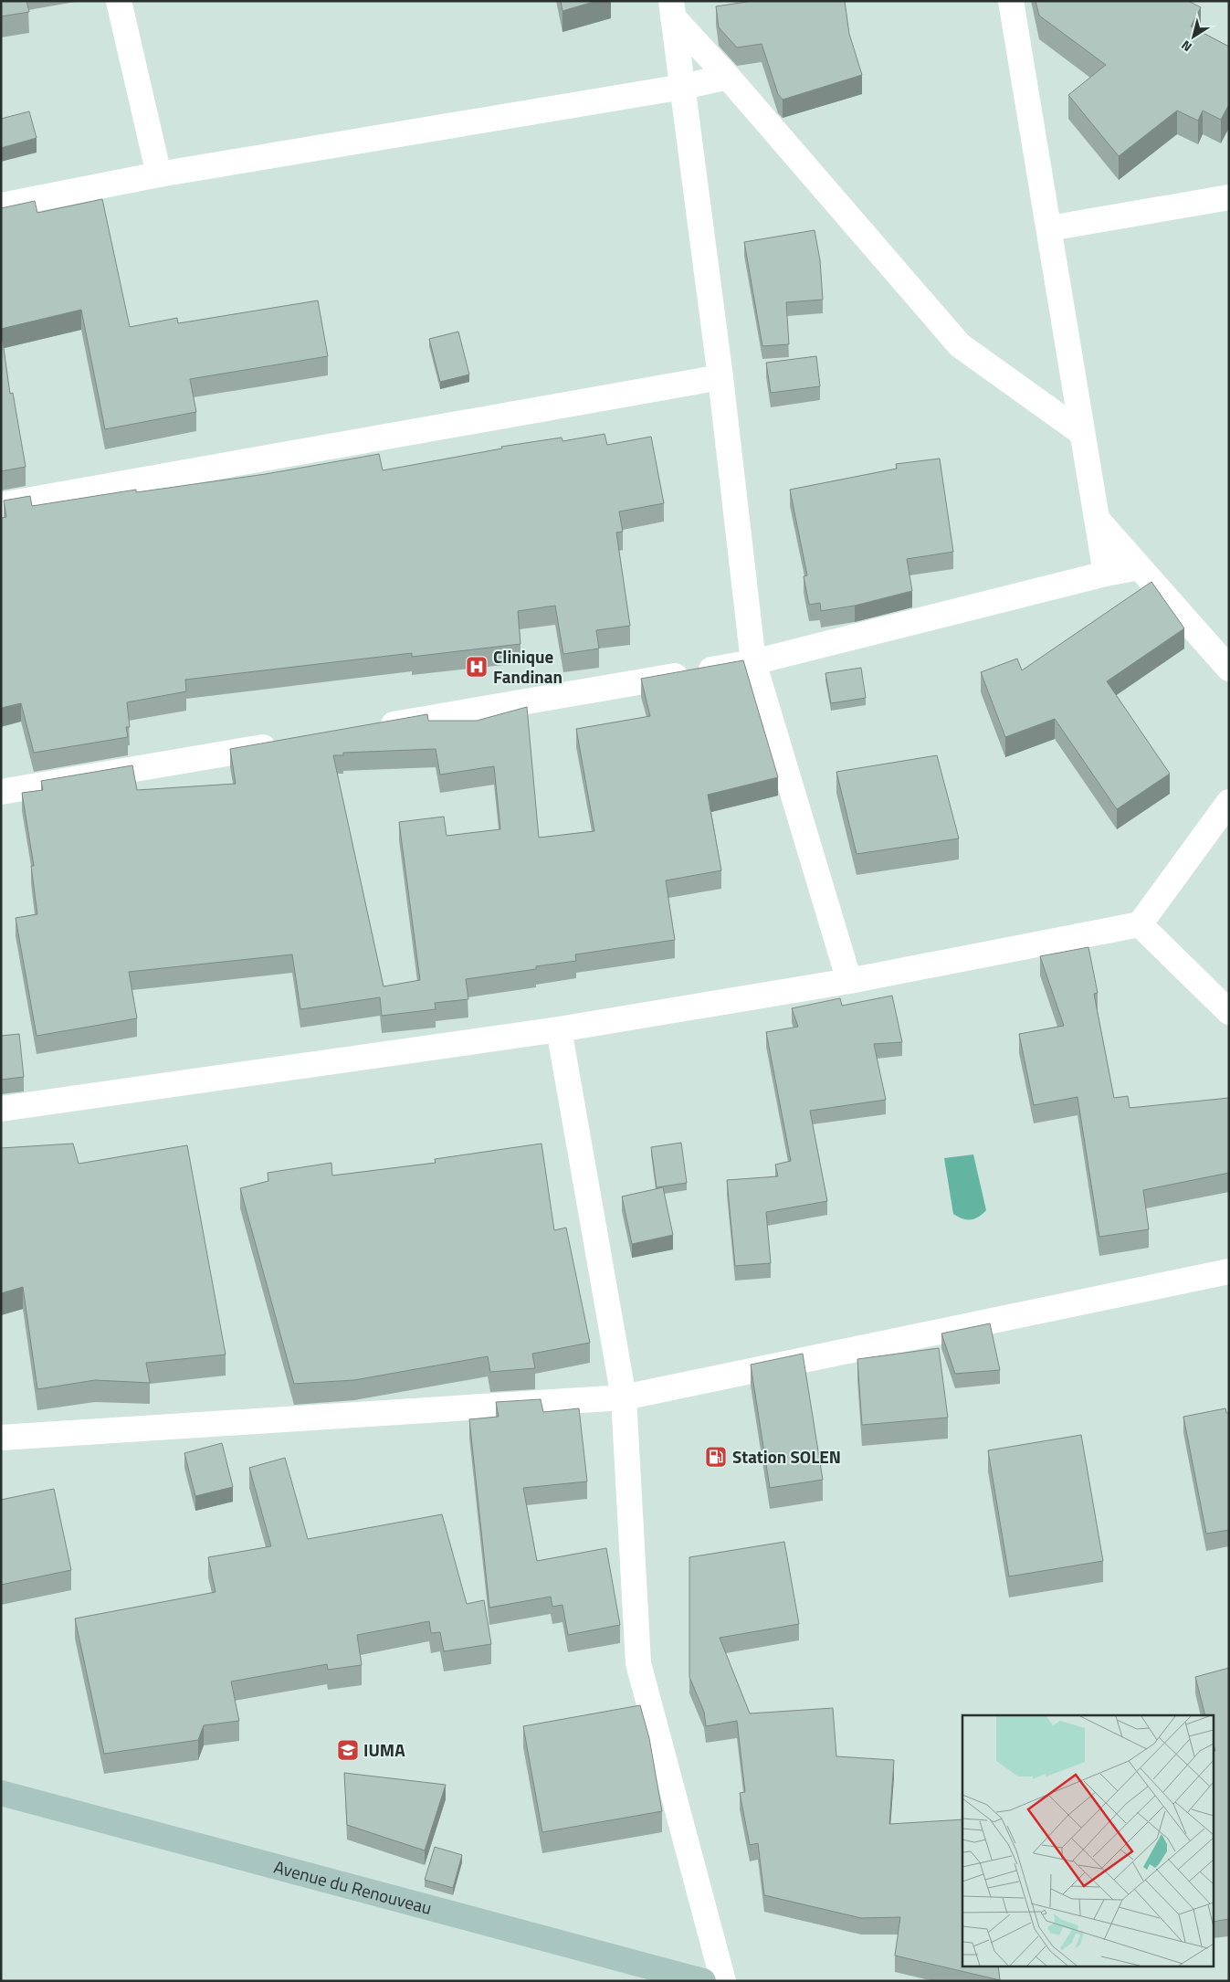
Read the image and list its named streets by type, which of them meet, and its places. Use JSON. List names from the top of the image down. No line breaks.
{"streets":{"main road":["Avenue du Renouveau"]},"places":{"hospital":["Clinique Fandinan"],"fuel station":["Station SOLEN"],"school or university":["IUMA"]},"north":"bottom left"}
